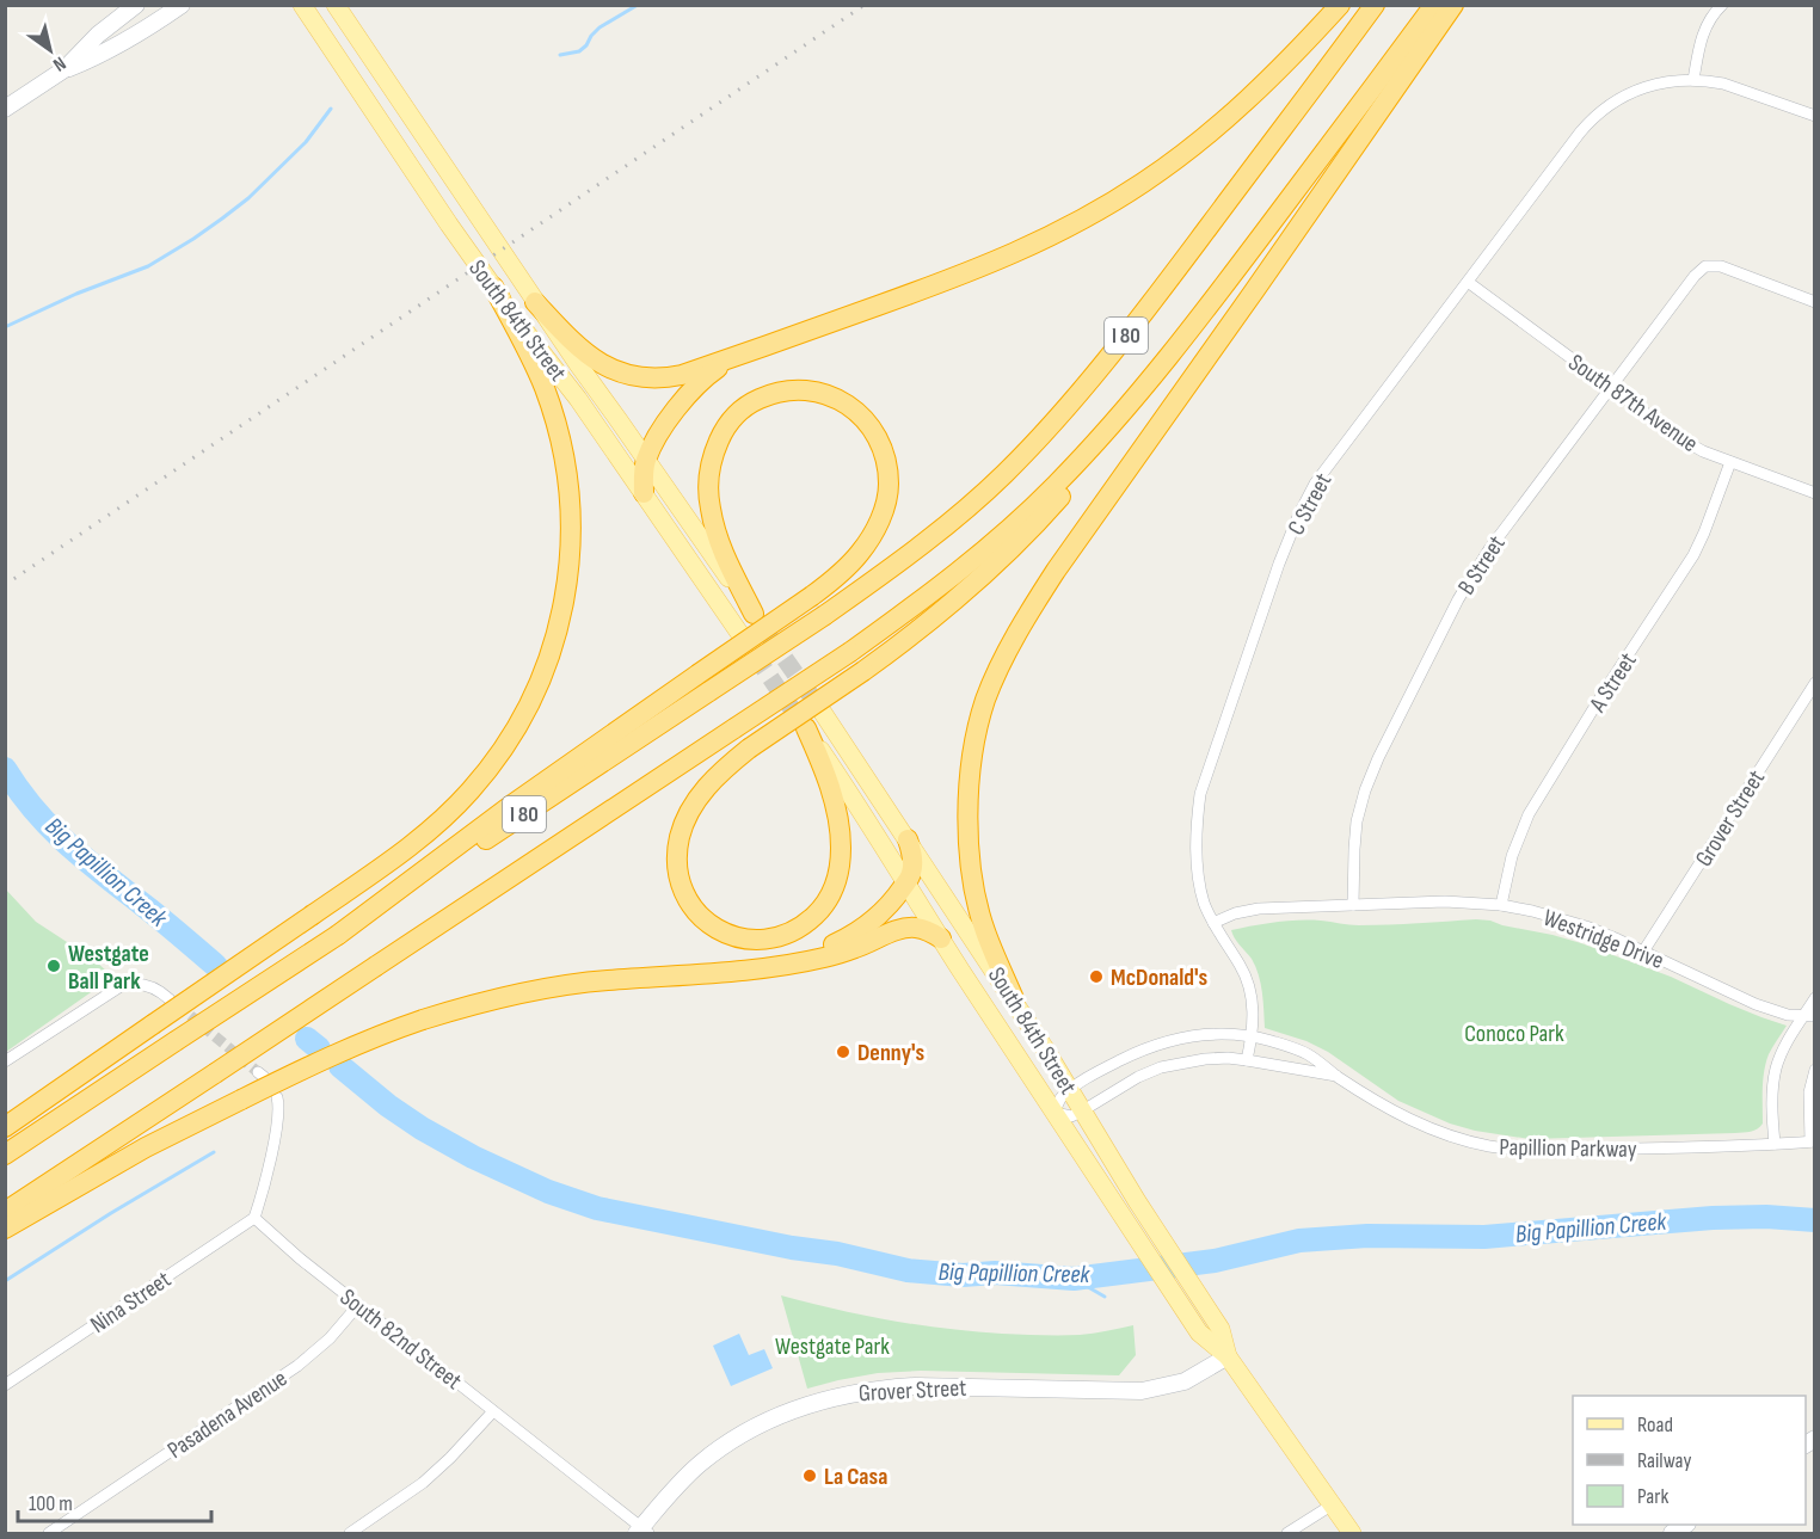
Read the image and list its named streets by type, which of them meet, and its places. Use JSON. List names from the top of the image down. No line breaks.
{"streets":{"highway":["I 80"],"main road":["South 84th Street"],"street":["South 87th Avenue","C Street","B Street","A Street","Grover Street","Westridge Drive","Papillion Parkway","Nina Street","South 82nd Street","Pasadena Avenue"]},"crossings":[["South 84th Street","Grover Street"],["South 84th Street","Papillion Parkway"],["South 87th Avenue","C Street"],["South 87th Avenue","B Street"],["South 87th Avenue","A Street"],["C Street","Westridge Drive"],["C Street","Papillion Parkway"],["B Street","Westridge Drive"],["A Street","Westridge Drive"],["Grover Street","Westridge Drive"],["Grover Street","South 82nd Street"],["Nina Street","South 82nd Street"],["South 82nd Street","Pasadena Avenue"]],"water":["Big Papillion Creek"],"parks":["Conoco Park","Westgate Park"],"places":["Westgate Ball Park","McDonald's","Denny's","La Casa"],"legend":["Road","Railway","Park"],"scale_bar":"100 m","north":"bottom right"}
